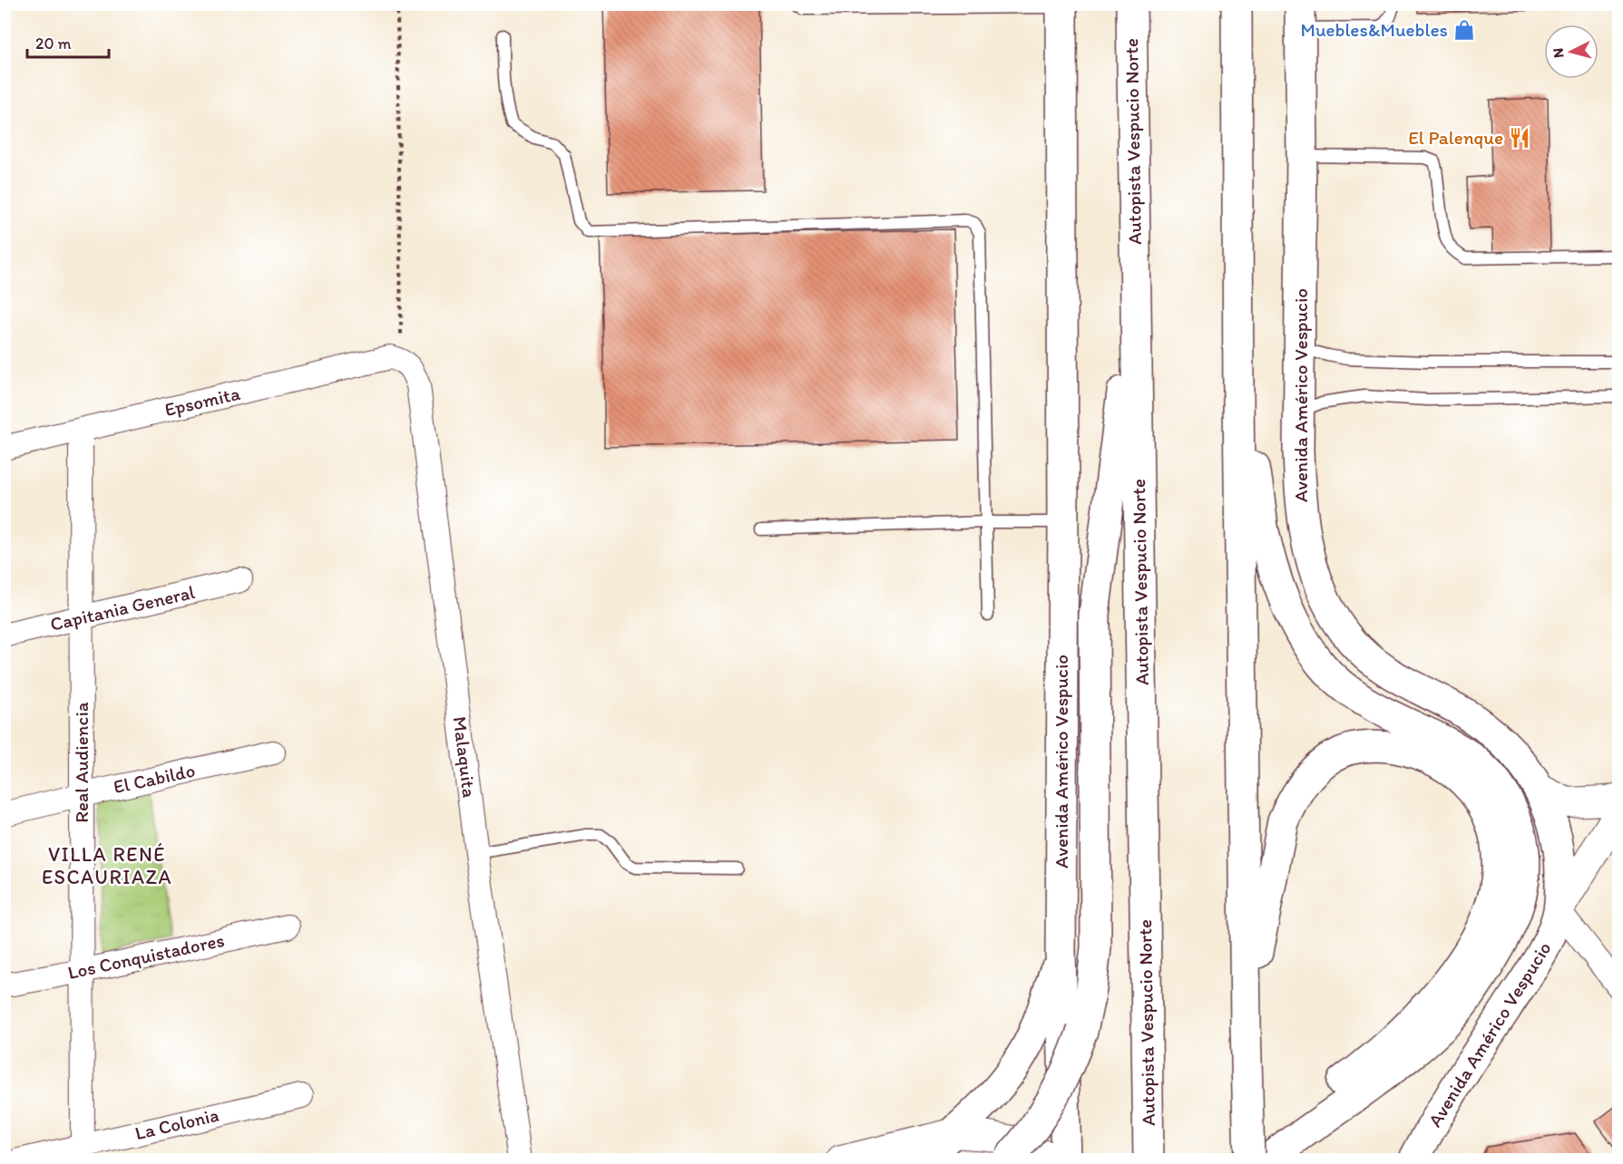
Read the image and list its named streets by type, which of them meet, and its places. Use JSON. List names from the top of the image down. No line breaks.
{"streets":{"main road":["Autopista Vespucio Norte","Avenida Américo Vespucio"],"street":["Epsomita","Capitania General","Malaquita","Real Audiencia","El Cabildo","Los Conquistadores","La Colonia"]},"crossings":[["Epsomita","Malaquita"],["Epsomita","Real Audiencia"],["Capitania General","Real Audiencia"],["Real Audiencia","El Cabildo"],["Real Audiencia","Los Conquistadores"],["Real Audiencia","La Colonia"]],"districts":["VILLA RENÉ ESCAURIAZA"],"places":{"shop":["Muebles&Muebles"],"restaurant":["El Palenque"]},"scale_bar":"20 m","north":"left"}
